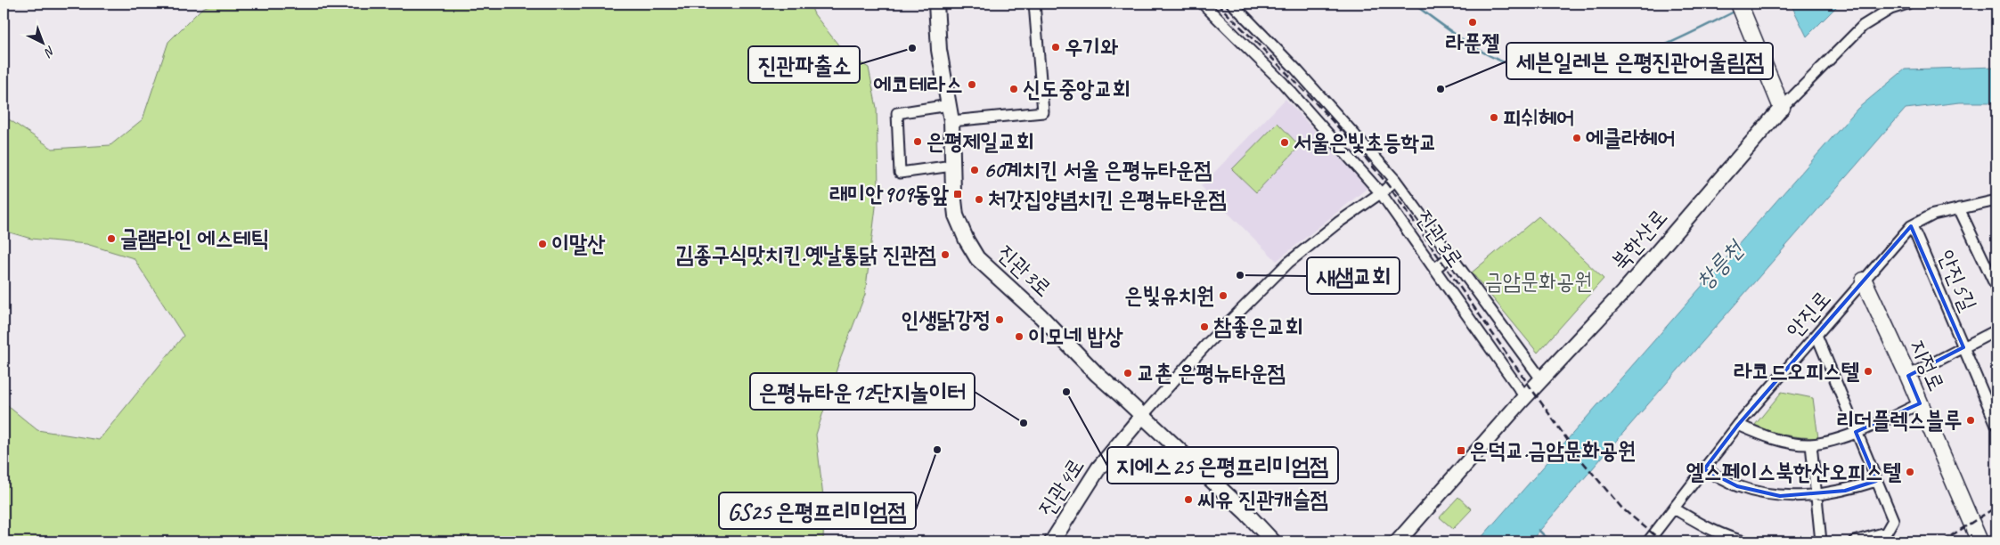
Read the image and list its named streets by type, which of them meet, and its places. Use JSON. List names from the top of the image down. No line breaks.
{"streets":{"main road":["지정로"],"street":["진관3로","북한산로","안진5길","안진로","진관4로"]},"crossings":[["진관3로","북한산로"],["진관3로","진관4로"],["안진5길","안진로"],["안진로","지정로"]],"water":["창릉천"],"parks":["금암문화공원"],"places":{"other":["라푼젤","우기와","진관파출소","에코테라스","신도중앙교회","세븐일레븐 은평진관어울림점","피쉬헤어","에클라헤어","은평제일교회","서울은빛초등학교","60계치킨 서울 은평뉴타운점","처갓집양념치킨 은평뉴타운점","글램라인 에스테틱","이말산","김종구식맛치킨.옛날통닭 진관점","새샘교회","은빛유치원","인생닭강정","참좋은교회","이모네 밥상","라코드오피스텔","교촌 은평뉴타운점","지에스25 은평프리미엄점","리더플렉스블루","은평뉴타운12단지놀이터","GS25 은평프리미엄점","엘스페이스북한산오피스텔","씨유 진관캐슬점"],"transit":["래미안909동앞","은덕교.금암문화공원"]},"north":"bottom right"}
